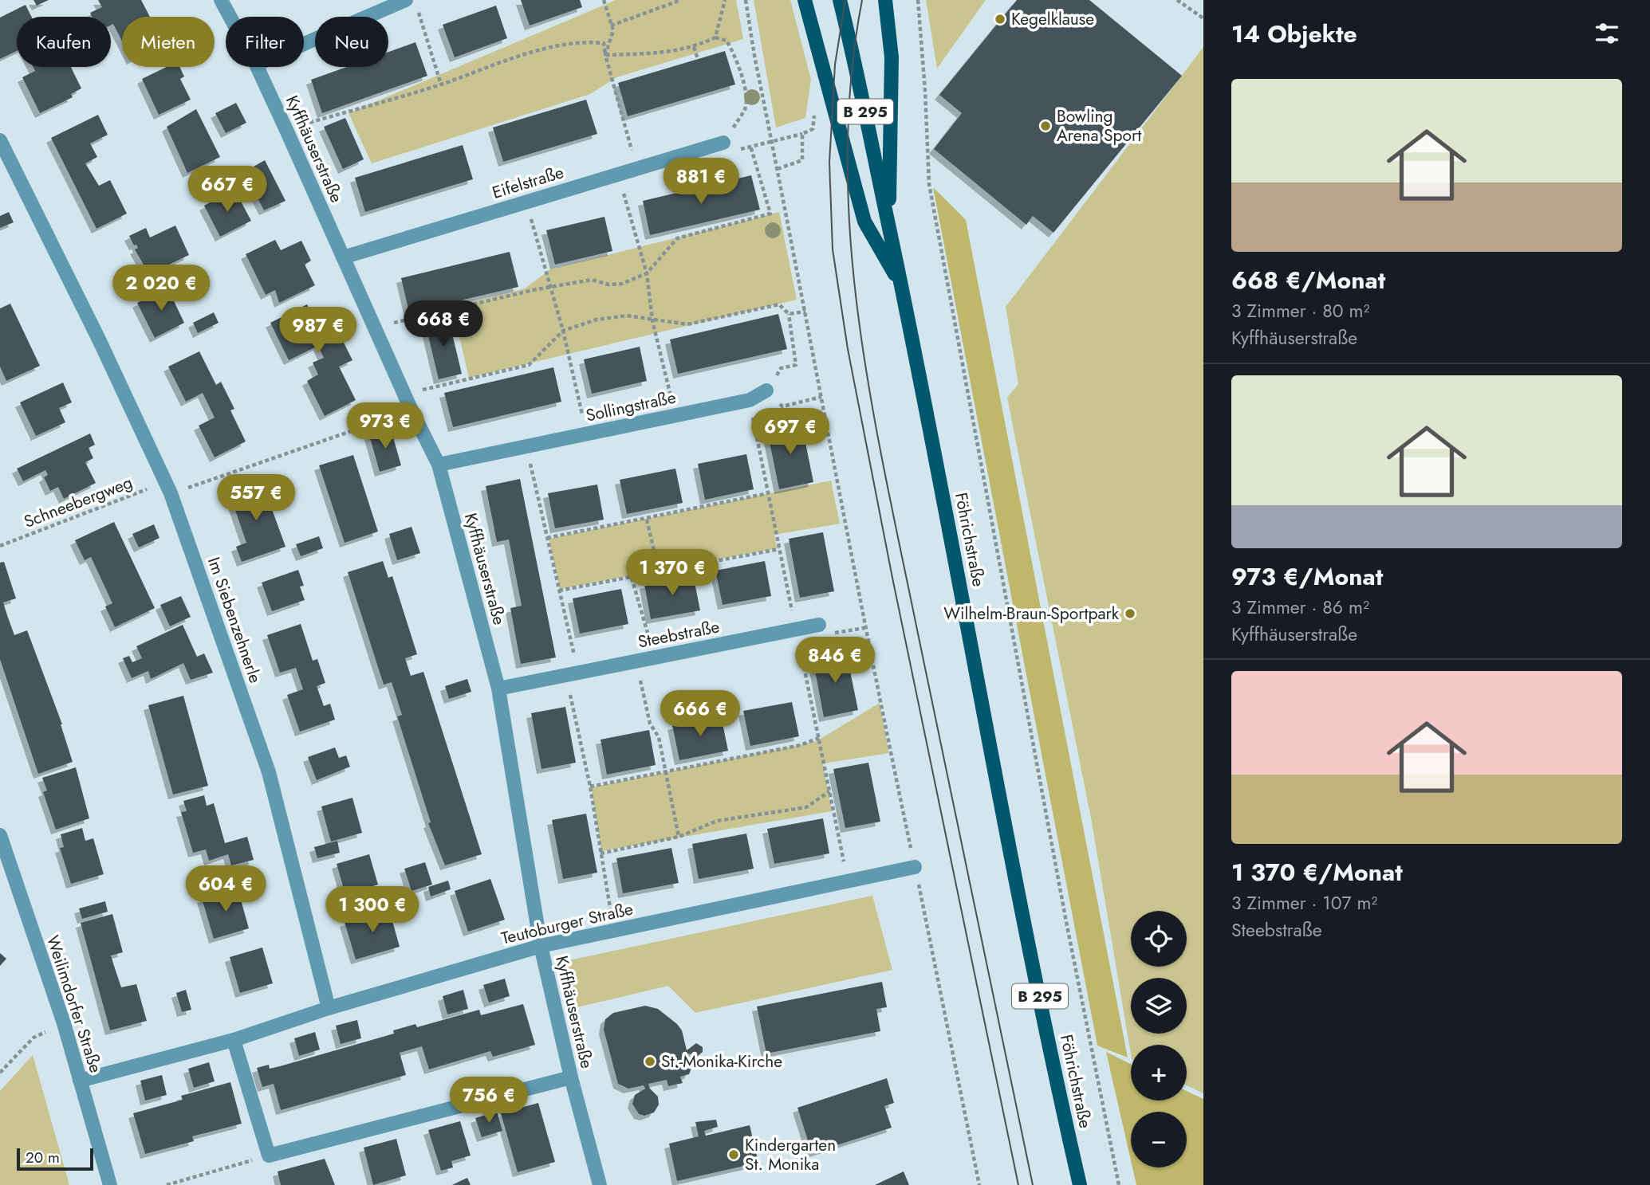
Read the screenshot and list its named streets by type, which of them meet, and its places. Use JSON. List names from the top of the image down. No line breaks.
{"streets":{"main road":["B 295","Föhrichstraße"],"street":["Kyffhäuserstraße","Eifelstraße","Sollingstraße","Im Siebenzehnerle","Steebstraße","Teutoburger Straße","Weilimdorfer Straße"],"path":["Schneebergweg"]},"crossings":[["Kyffhäuserstraße","Eifelstraße"],["Kyffhäuserstraße","Sollingstraße"],["Kyffhäuserstraße","Schneebergweg"],["Kyffhäuserstraße","Steebstraße"],["Kyffhäuserstraße","Teutoburger Straße"],["Schneebergweg","Im Siebenzehnerle"],["Im Siebenzehnerle","Teutoburger Straße"],["Teutoburger Straße","Weilimdorfer Straße"]],"places":["Kegelklause","Bowling Arena Sport","Wilhelm-Braun-Sportpark","St.-Monika-Kirche","Kindergarten St. Monika"],"scale_bar":"20 m","page":{"heading":"14 Objekte","chip":["Kaufen","Mieten","Filter","Neu"],"list":[{"name":"668 €/Monat","note":"3 Zimmer · 80 m² · Kyffhäuserstraße"},{"name":"973 €/Monat","note":"3 Zimmer · 86 m² · Kyffhäuserstraße"},{"name":"1 370 €/Monat","note":"3 Zimmer · 107 m² · Steebstraße"}],"price":["881 €","667 €","2 020 €","668 €","987 €","973 €","697 €","557 €","1 370 €","846 €","666 €","604 €","1 300 €","756 €"],"map_buttons":["+","−"],"scale":"20 m"}}
